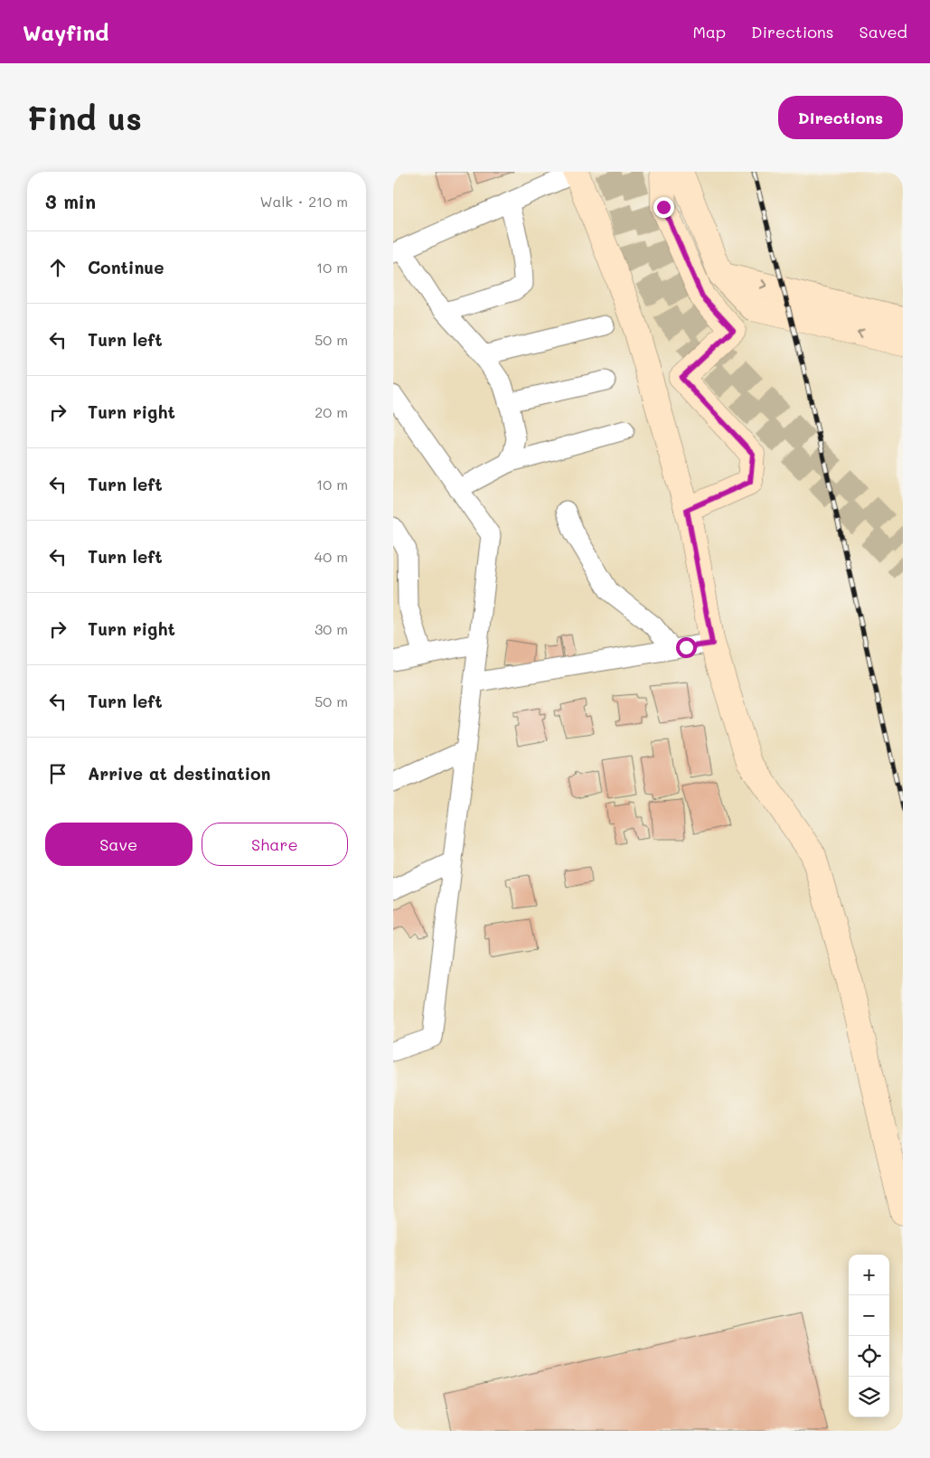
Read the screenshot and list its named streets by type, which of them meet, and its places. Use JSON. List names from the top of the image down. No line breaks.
{"page":{"header":"Wayfind","nav":["Map","Directions","Saved"],"buttons":["Directions",["Save","Share"]],"title":"Find us","heading":["3 min","Walk · 210 m"],"list":[["Continue","10 m"],["Turn left","50 m"],["Turn right","20 m"],["Turn left","10 m"],["Turn left","40 m"],["Turn right","30 m"],["Turn left","50 m"],"Arrive at destination"],"map_buttons":["+","−"]}}
